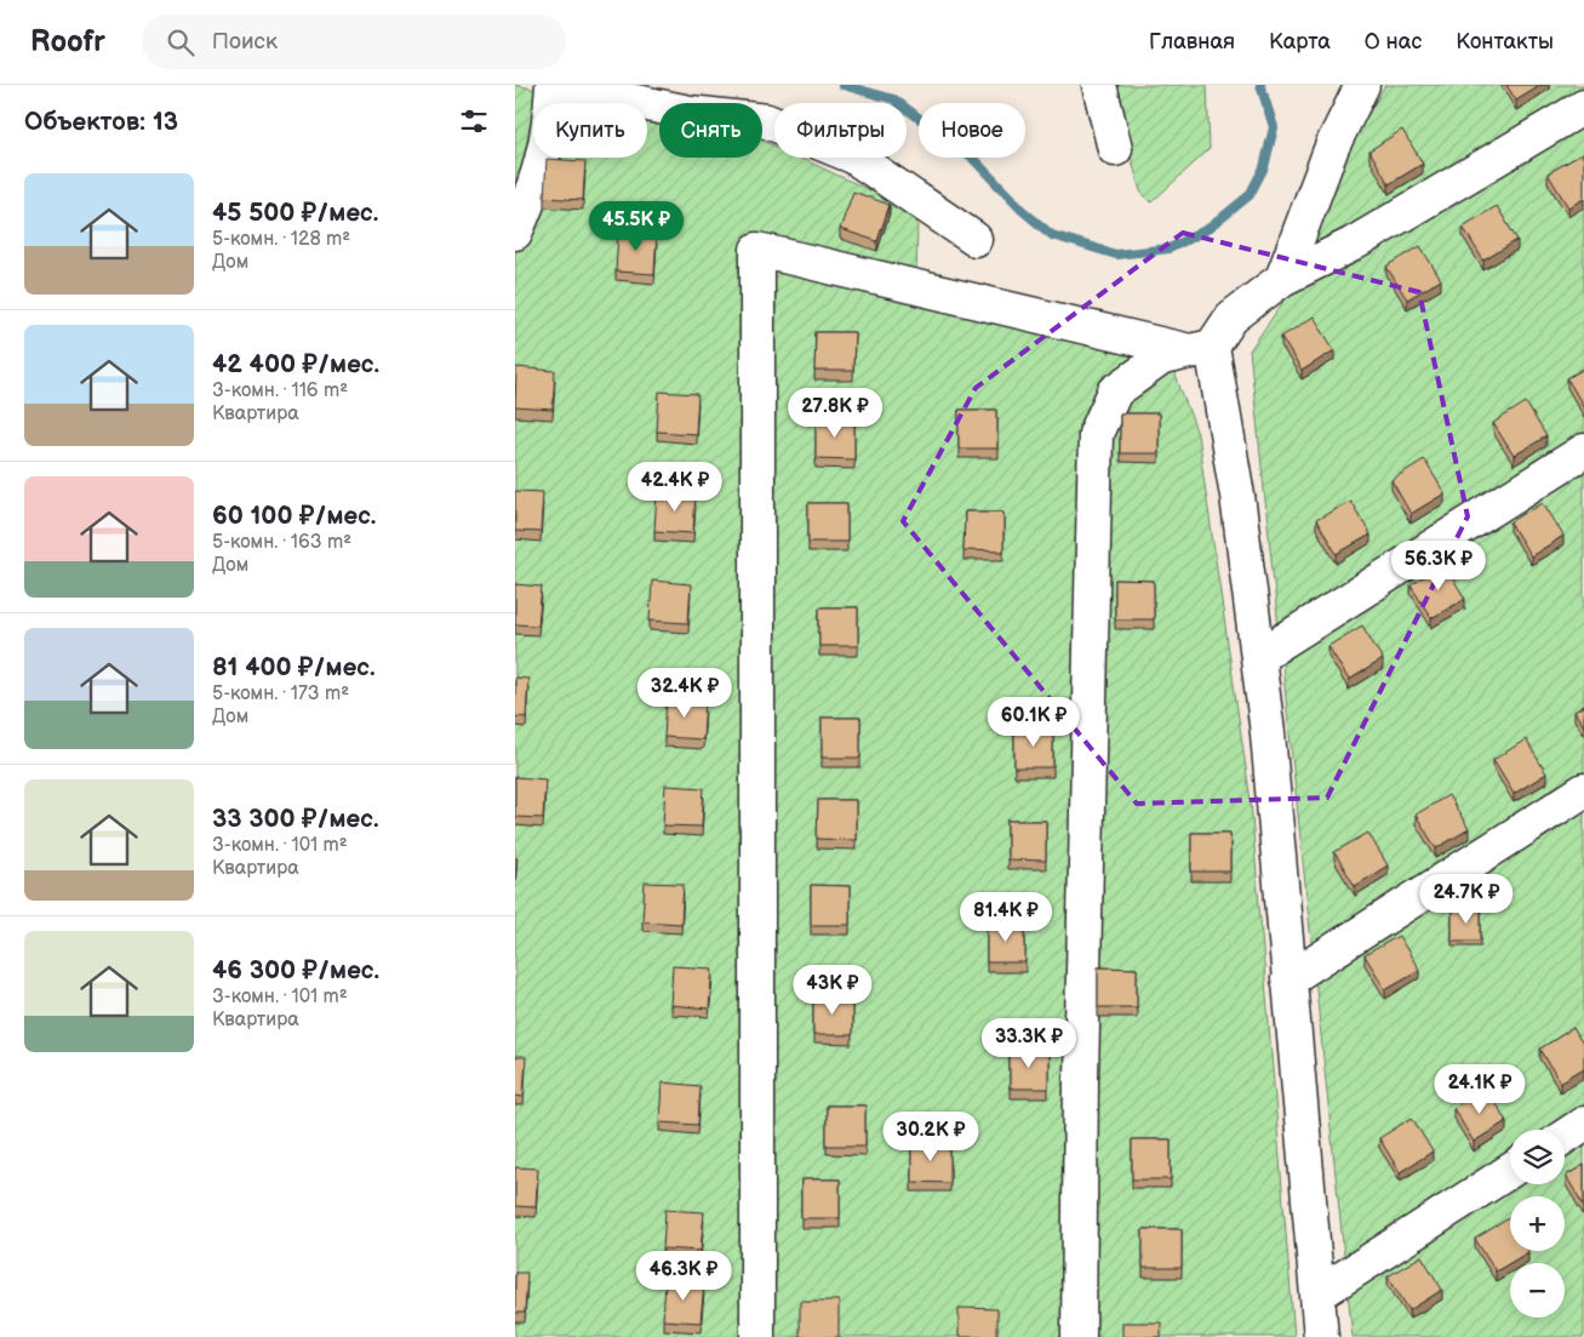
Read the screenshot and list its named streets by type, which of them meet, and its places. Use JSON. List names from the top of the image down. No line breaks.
{"page":{"header":"Roofr","search":"Поиск","nav":["Главная","Карта","О нас","Контакты"],"heading":"Объектов: 13","chip":["Купить","Снять","Фильтры","Новое"],"list":[{"name":"45 500 ₽/мес.","note":"5-комн. · 128 m² · Дом"},{"name":"42 400 ₽/мес.","note":"3-комн. · 116 m² · Квартира"},{"name":"60 100 ₽/мес.","note":"5-комн. · 163 m² · Дом"},{"name":"81 400 ₽/мес.","note":"5-комн. · 173 m² · Дом"},{"name":"33 300 ₽/мес.","note":"3-комн. · 101 m² · Квартира"},{"name":"46 300 ₽/мес.","note":"3-комн. · 101 m² · Квартира"}],"price":["45.5K ₽","27.8K ₽","42.4K ₽","56.3K ₽","32.4K ₽","60.1K ₽","24.7K ₽","81.4K ₽","43K ₽","33.3K ₽","24.1K ₽","30.2K ₽","46.3K ₽"],"map_buttons":["+","−"]}}
